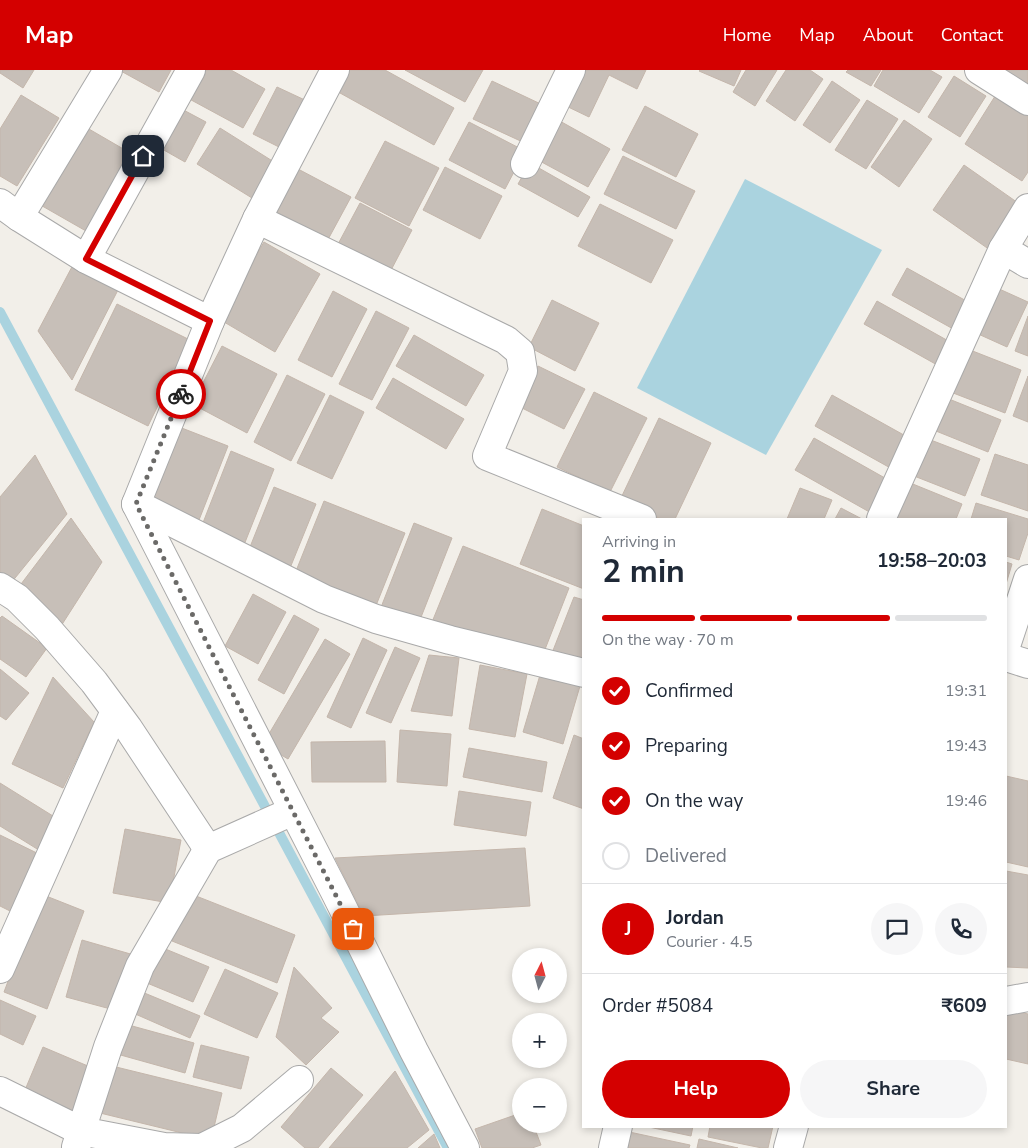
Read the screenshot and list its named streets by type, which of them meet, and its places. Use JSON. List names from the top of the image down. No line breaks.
{"north":"top","page":{"header":"Map","nav":["Home","Map","About","Contact"],"heading":["2 min","Arriving in","19:58–20:03"],"panel":["Jordan","Courier · 4.5","Order #5084","₹609"],"bar":"On the way · 70 m","list":[["Confirmed","19:31"],["Preparing","19:43"],["On the way","19:46"],"Delivered"],"round":"J","map_buttons":["+","−"],"buttons":["Help","Share"]}}
